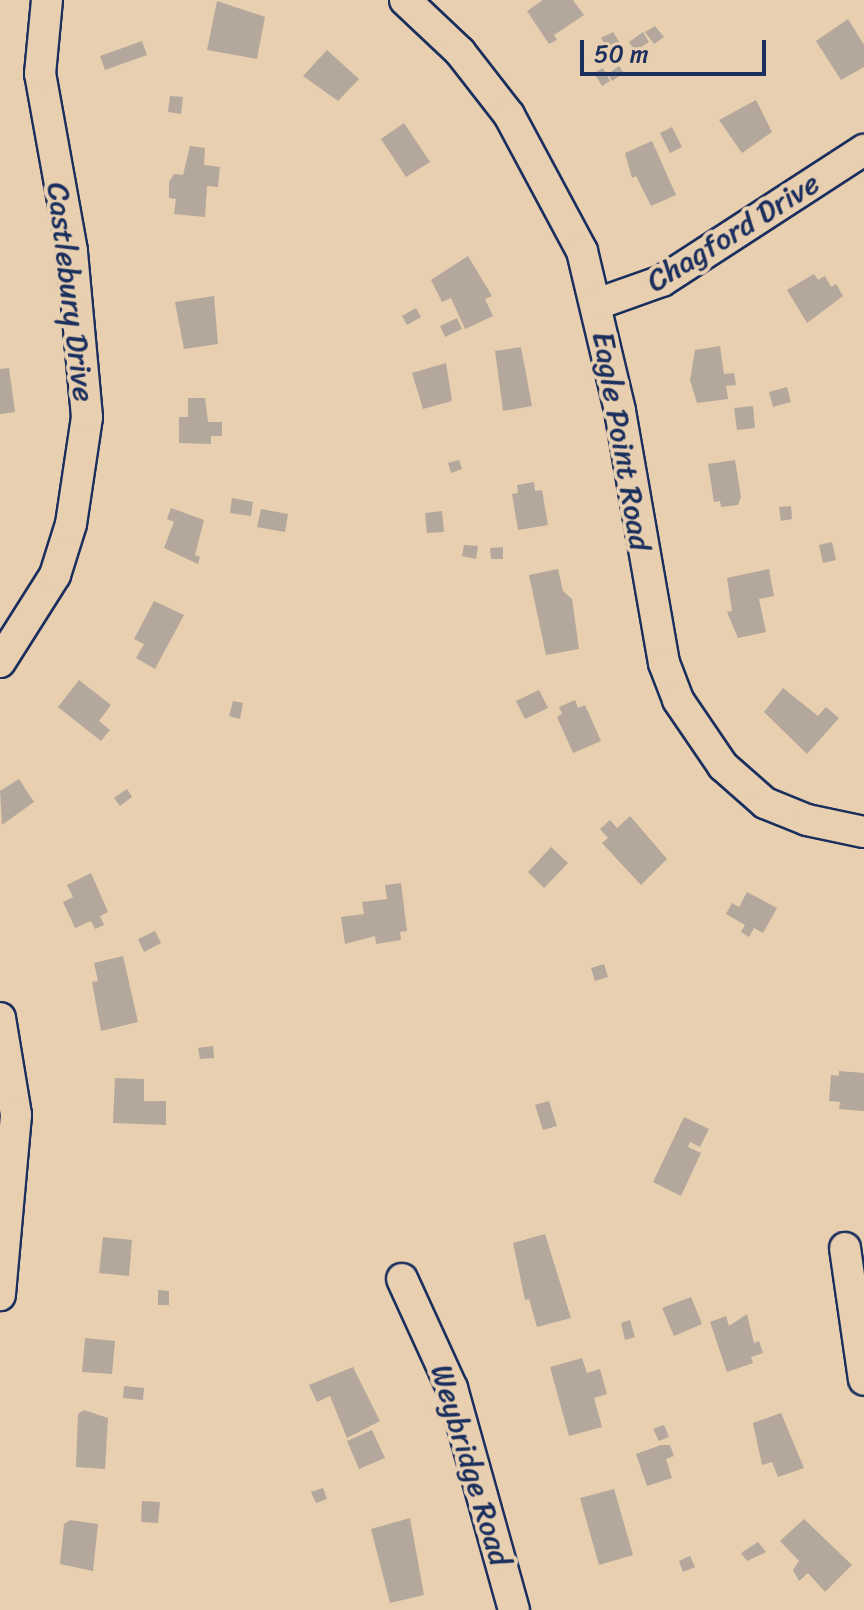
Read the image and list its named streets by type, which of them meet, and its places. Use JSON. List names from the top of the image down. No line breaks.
{"streets":{"street":["Chagford Drive","Castlebury Drive","Eagle Point Road","Weybridge Road"]},"crossings":[["Chagford Drive","Eagle Point Road"]],"scale_bar":"50 m"}
